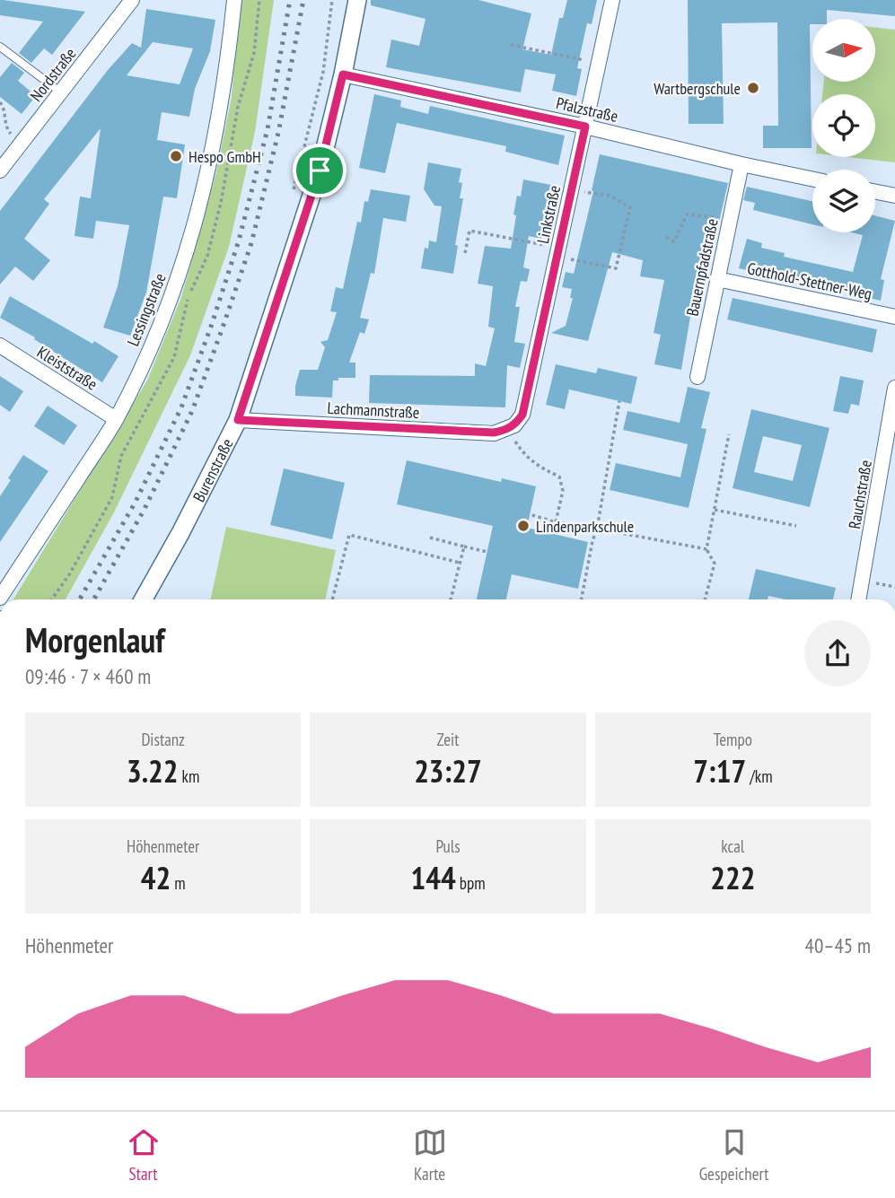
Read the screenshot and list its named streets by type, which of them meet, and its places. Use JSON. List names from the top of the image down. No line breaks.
{"streets":{"street":["Nordstraße","Pfalzstraße","Linkstraße","Bauernpfadstraße","Gotthold-Stettner-Weg","Lessingstraße","Kleiststraße","Lachmannstraße","Burenstraße","Rauchstraße"]},"crossings":[["Pfalzstraße","Linkstraße"],["Pfalzstraße","Bauernpfadstraße"],["Pfalzstraße","Burenstraße"],["Linkstraße","Lachmannstraße"],["Bauernpfadstraße","Gotthold-Stettner-Weg"],["Lessingstraße","Kleiststraße"],["Lachmannstraße","Burenstraße"]],"places":["Wartbergschule","Hespo GmbH","Lindenparkschule"],"north":"right","page":{"heading":["Morgenlauf","09:46 · 7 × 460 m"],"stats":[["Distanz","3.22 km"],["Zeit","23:27"],["Tempo","7:17 /km"],["Höhenmeter","42 m"],["Puls","144 bpm"],["kcal","222"]],"chart":["Höhenmeter","40–45 m"],"tabs":["Start","Karte","Gespeichert"]}}
